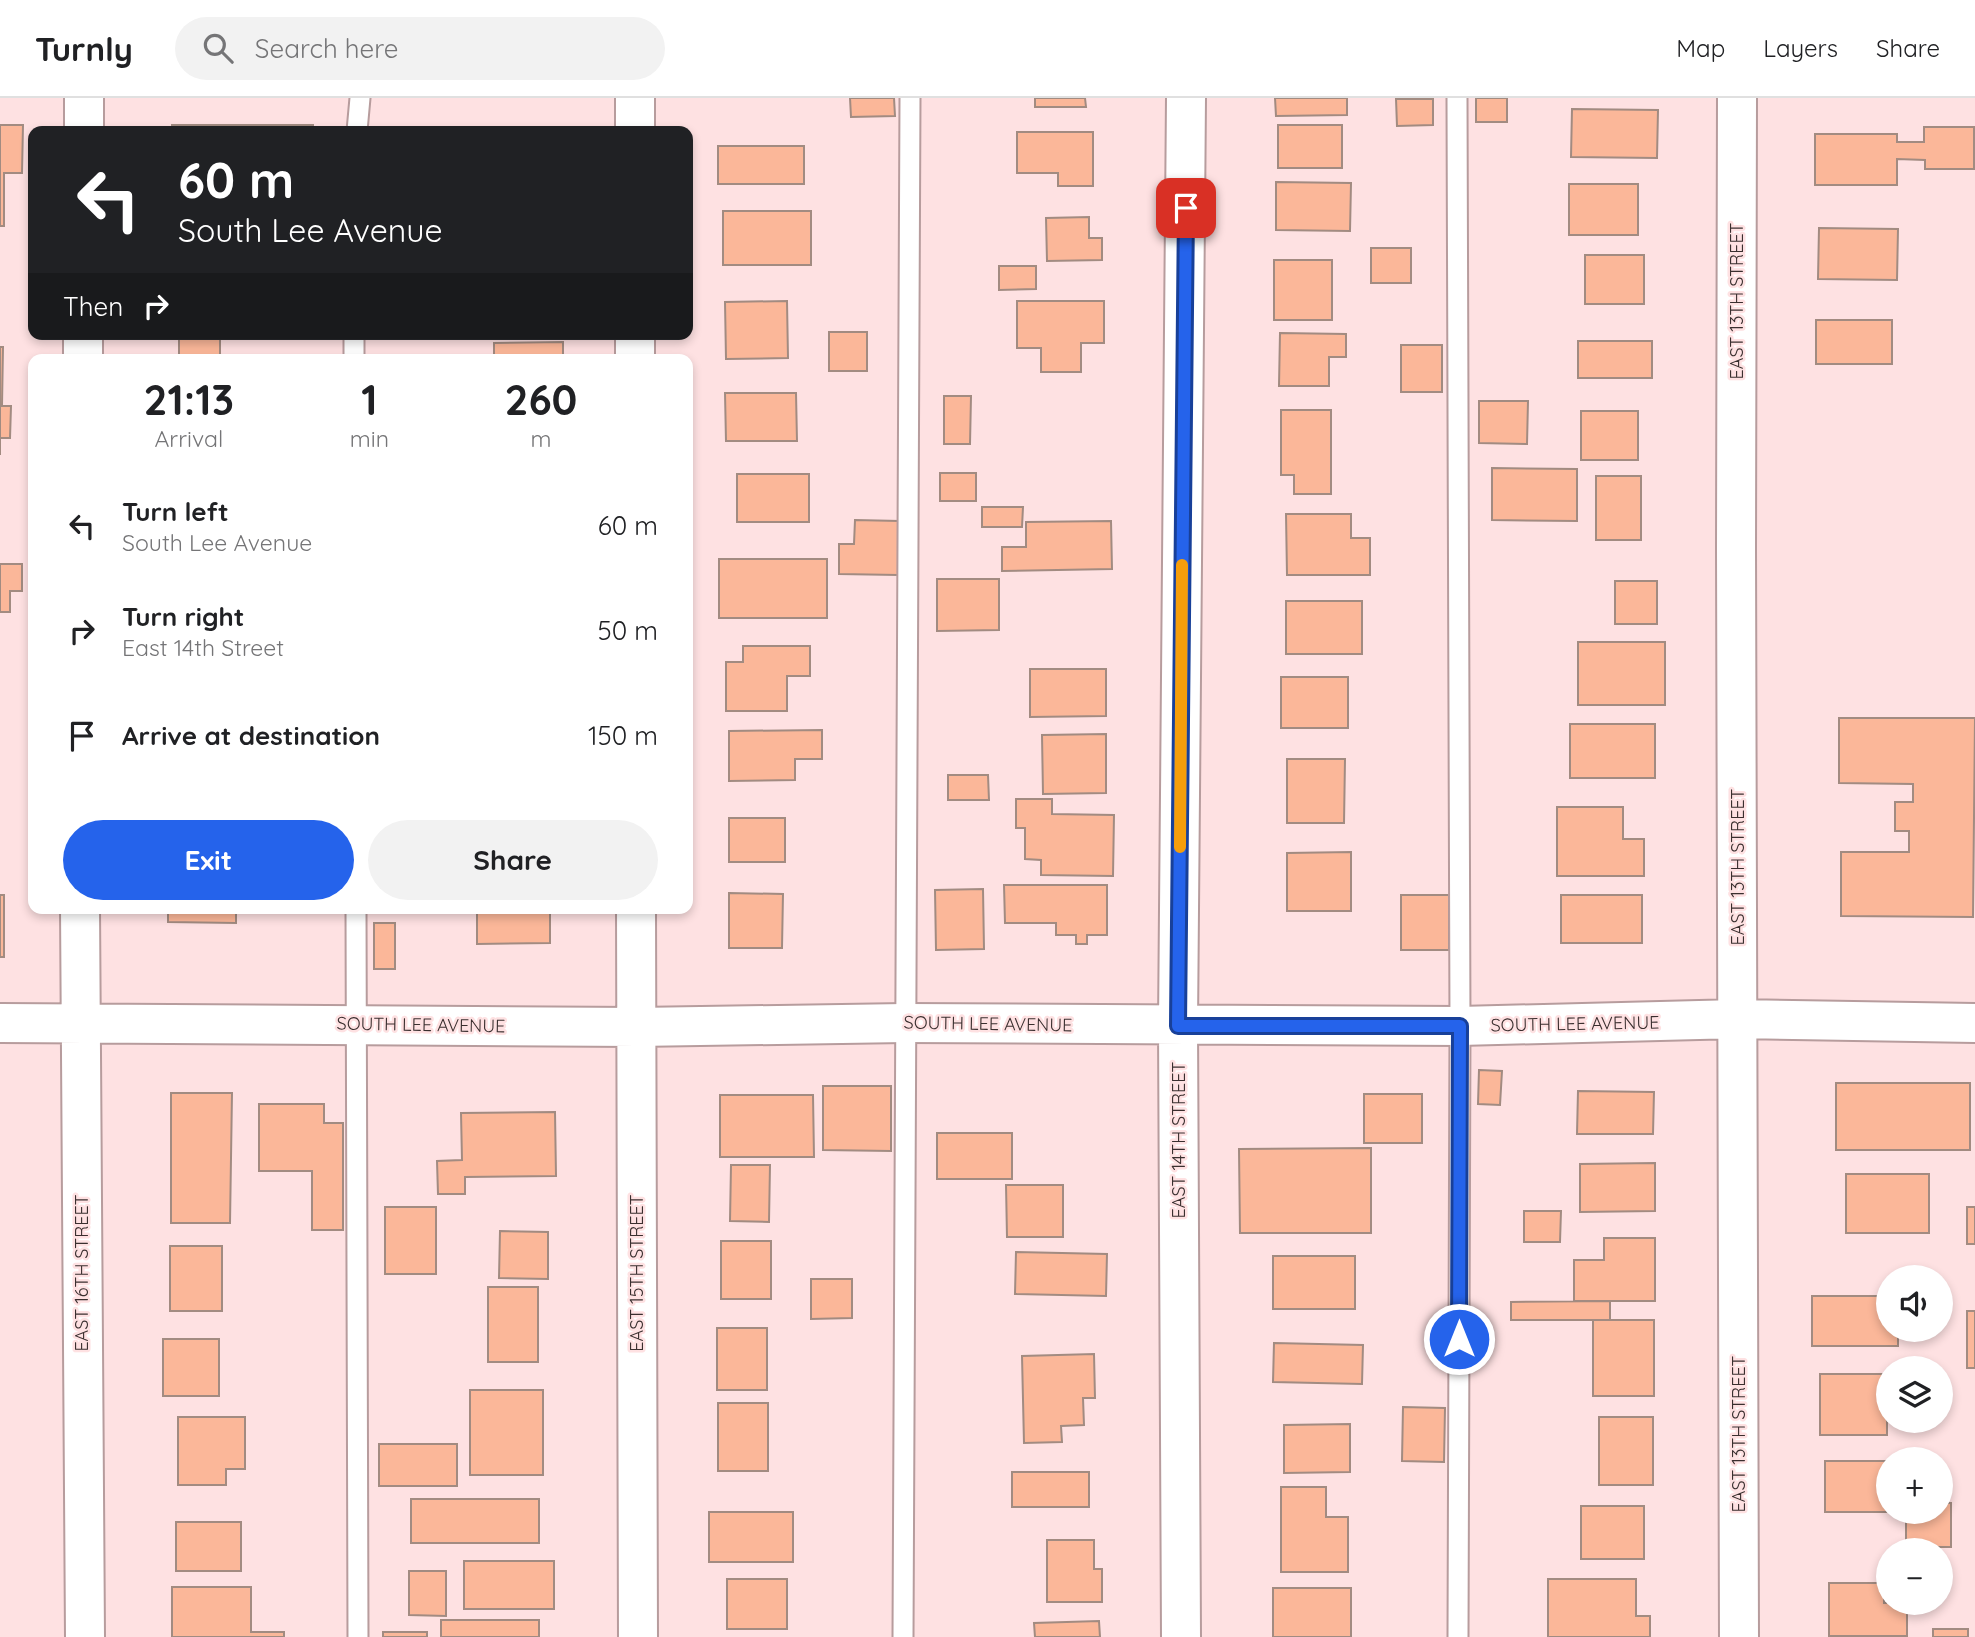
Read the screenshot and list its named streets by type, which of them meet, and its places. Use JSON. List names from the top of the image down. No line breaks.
{"streets":{"street":["EAST 13TH STREET","SOUTH LEE AVENUE","EAST 14TH STREET","EAST 16TH STREET","EAST 15TH STREET"]},"crossings":[["EAST 13TH STREET","SOUTH LEE AVENUE"],["SOUTH LEE AVENUE","EAST 14TH STREET"],["SOUTH LEE AVENUE","EAST 16TH STREET"],["SOUTH LEE AVENUE","EAST 15TH STREET"]],"page":{"header":"Turnly","search":"Search here","nav":["Map","Layers","Share"],"turn":["60 m","South Lee Avenue"],"then":"Then","eta":["21:13","Arrival","1","min","260","m"],"list":[{"name":"Turn left","note":"South Lee Avenue","value":"60 m"},{"name":"Turn right","note":"East 14th Street","value":"50 m"},{"name":"Arrive at destination","value":"150 m"}],"buttons":["Exit","Share"],"map_buttons":["+","−"]}}
